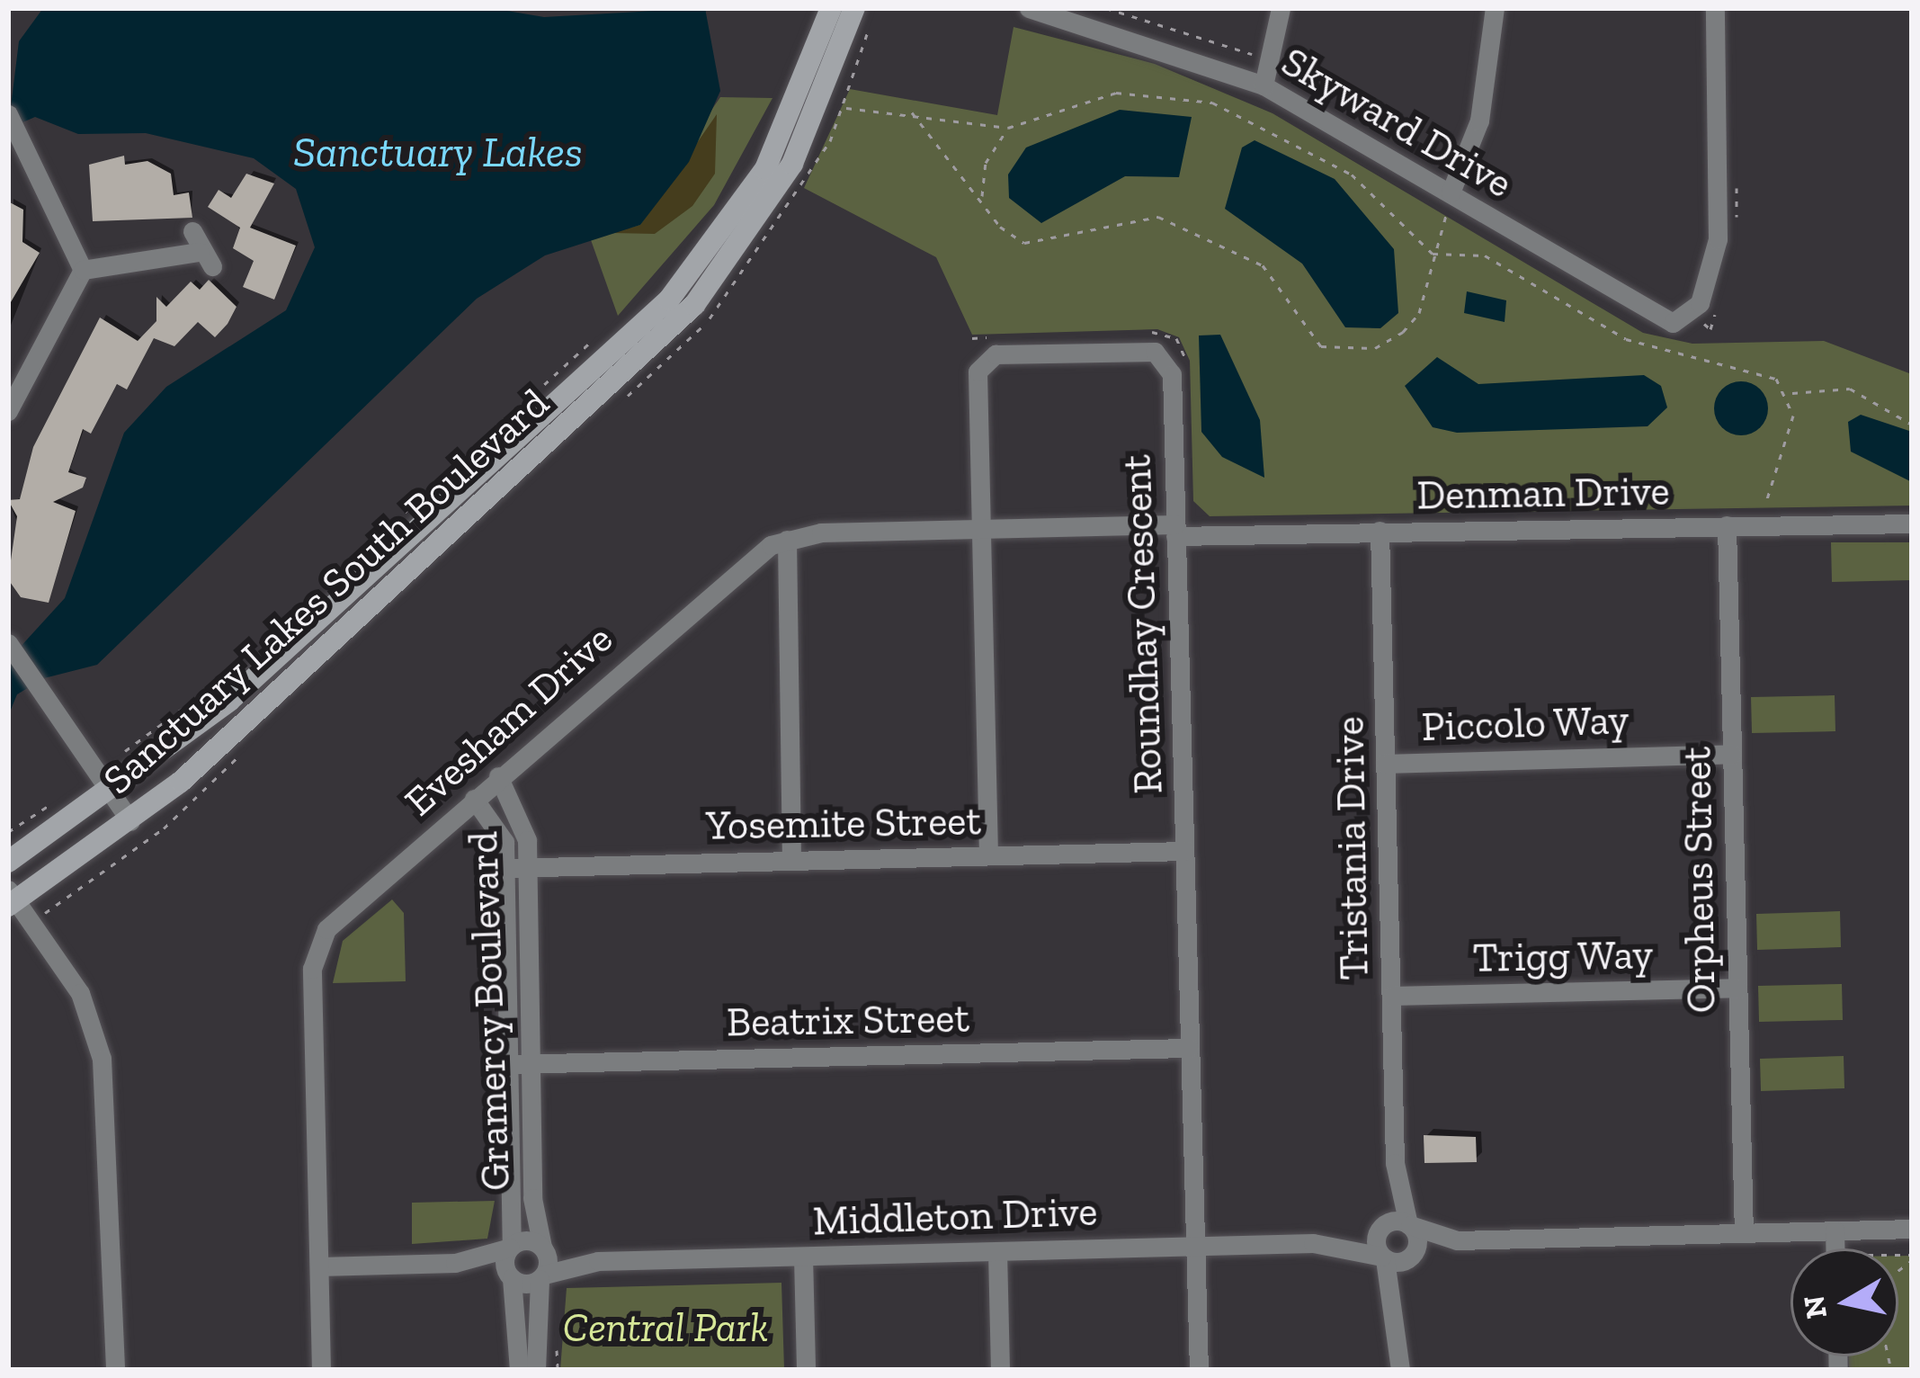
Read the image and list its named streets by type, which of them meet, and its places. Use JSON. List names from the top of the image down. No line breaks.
{"streets":{"street":["Skyward Drive","Denman Drive","Sanctuary Lakes South Boulevard","Roundhay Crescent","Evesham Drive","Piccolo Way","Yosemite Street","Tristania Drive","Orpheus Street","Trigg Way","Gramercy Boulevard","Beatrix Street","Middleton Drive"]},"crossings":[["Denman Drive","Roundhay Crescent"],["Denman Drive","Tristania Drive"],["Denman Drive","Orpheus Street"],["Roundhay Crescent","Yosemite Street"],["Roundhay Crescent","Beatrix Street"],["Roundhay Crescent","Middleton Drive"],["Evesham Drive","Gramercy Boulevard"],["Piccolo Way","Tristania Drive"],["Piccolo Way","Orpheus Street"],["Yosemite Street","Gramercy Boulevard"],["Tristania Drive","Trigg Way"],["Tristania Drive","Middleton Drive"],["Orpheus Street","Trigg Way"],["Gramercy Boulevard","Beatrix Street"],["Gramercy Boulevard","Middleton Drive"]],"water":["Sanctuary Lakes"],"parks":["Central Park"],"north":"left"}
